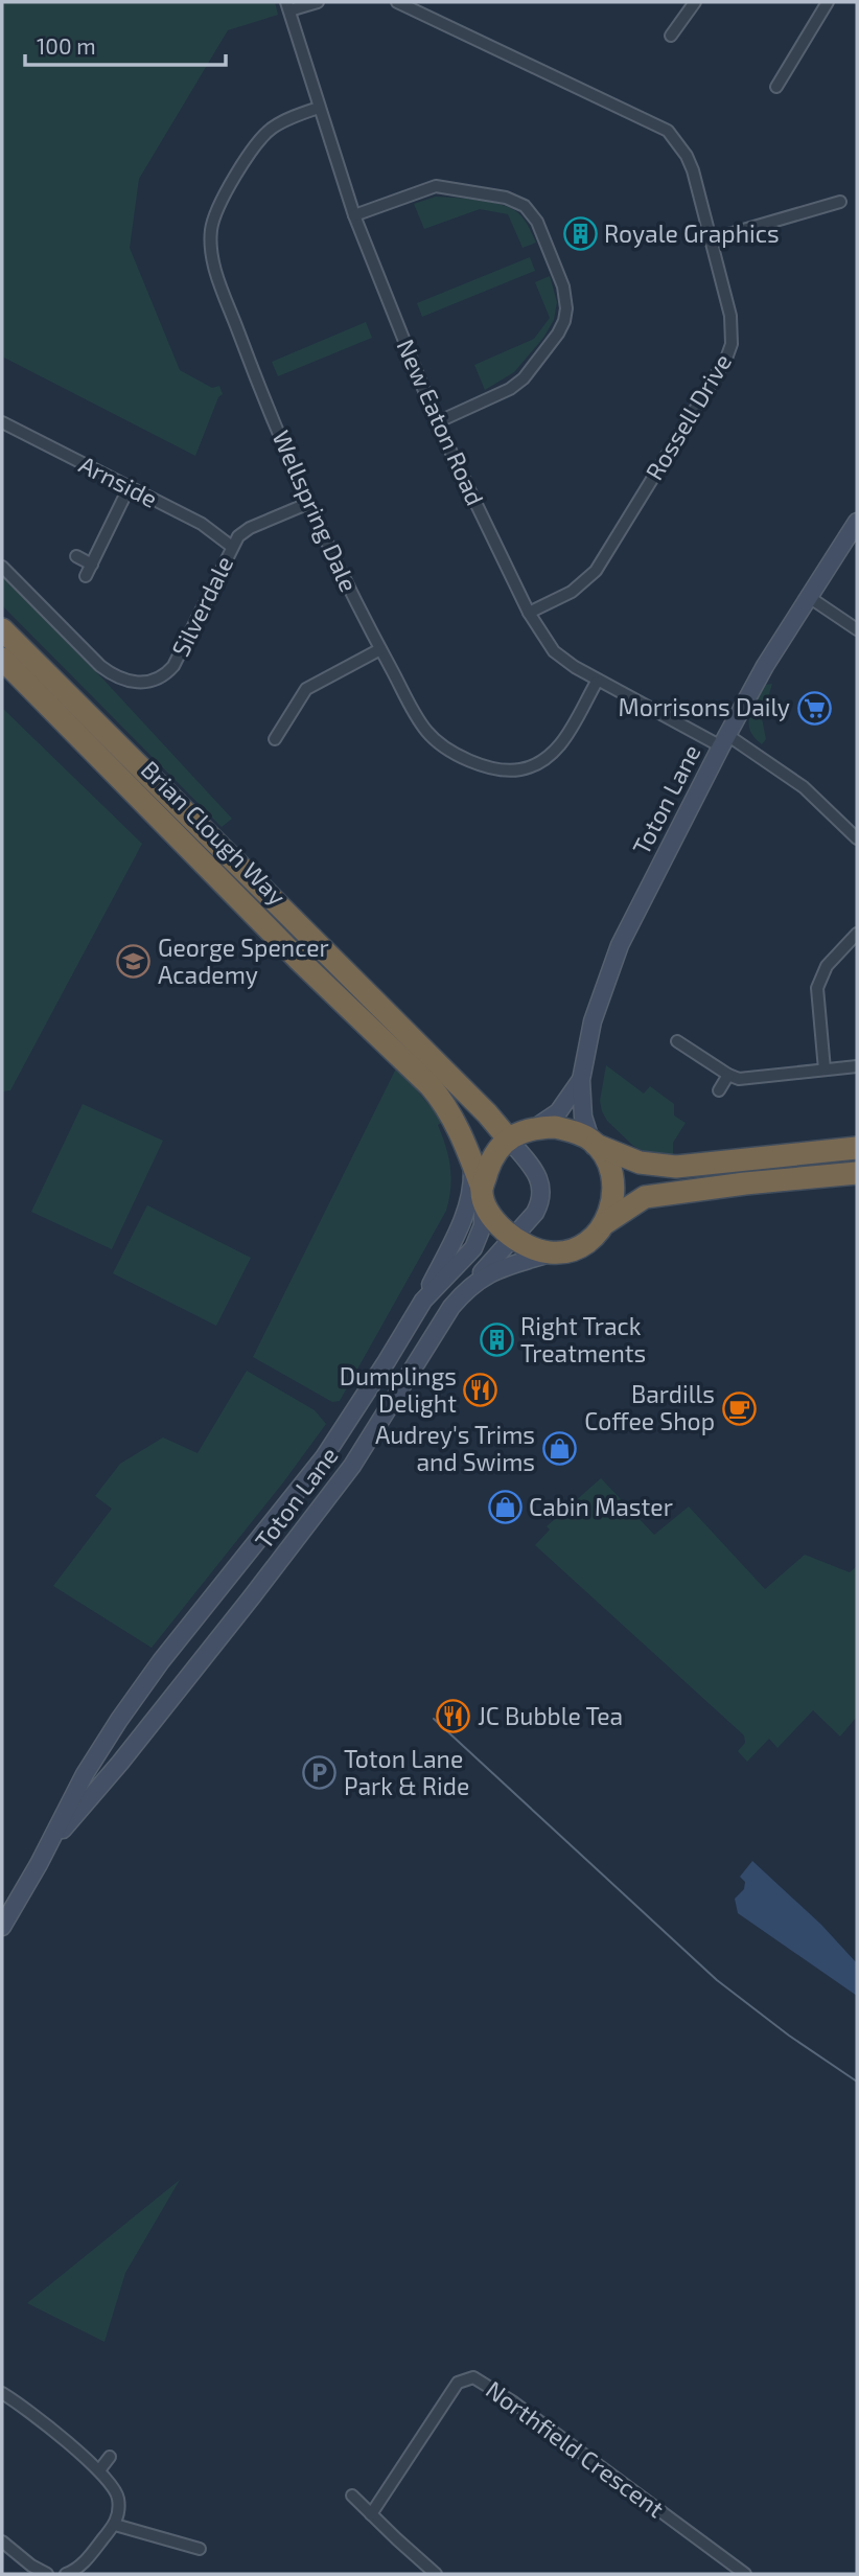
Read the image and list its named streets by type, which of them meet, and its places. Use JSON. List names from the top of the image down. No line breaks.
{"streets":{"highway":["Brian Clough Way"],"main road":["Toton Lane"],"street":["Rossell Drive","New Eaton Road","Arnside","Wellspring Dale","Silverdale","Northfield Crescent"]},"crossings":[["Rossell Drive","New Eaton Road"],["New Eaton Road","Wellspring Dale"],["New Eaton Road","Toton Lane"],["Arnside","Silverdale"],["Wellspring Dale","Silverdale"],["Toton Lane","Brian Clough Way"]],"places":{"building":["Royale Graphics","Right Track Treatments"],"supermarket":["Morrisons Daily"],"school or university":["George Spencer Academy"],"restaurant":["Dumplings Delight","JC Bubble Tea"],"cafe":["Bardills Coffee Shop"],"shop":["Audrey's Trims and Swims","Cabin Master"],"parking":["Toton Lane Park & Ride"]},"scale_bar":"100 m"}
